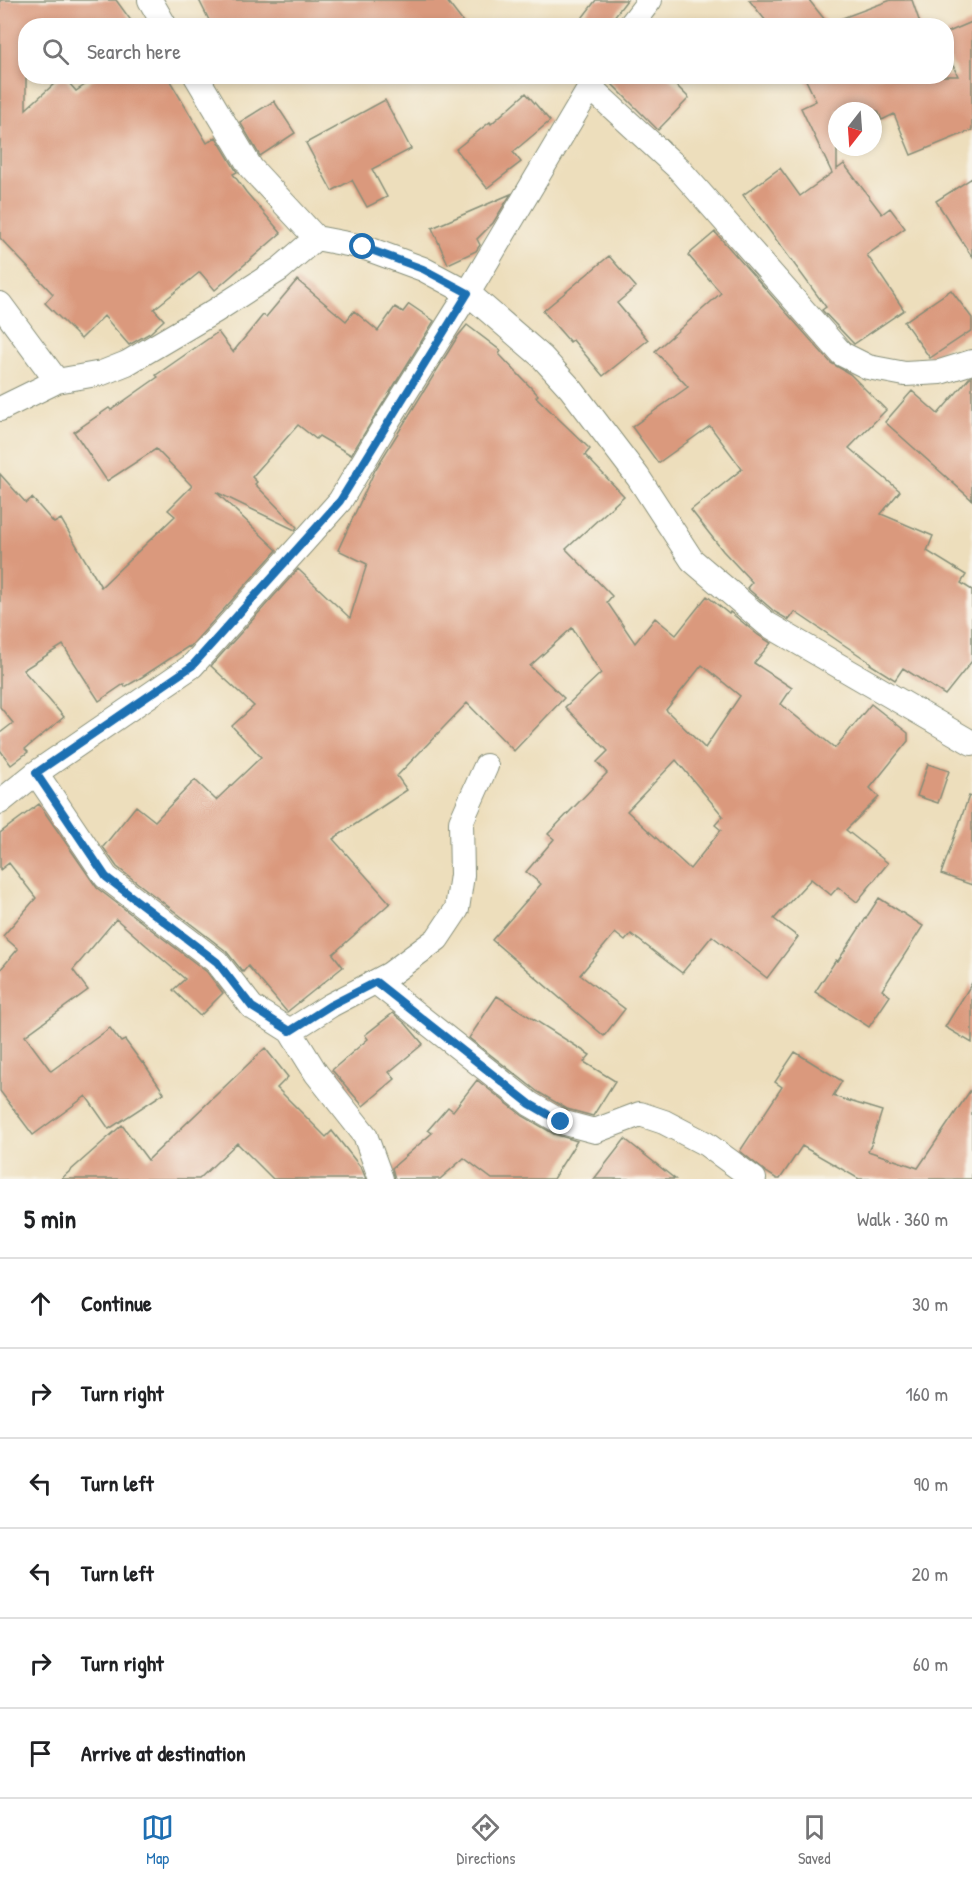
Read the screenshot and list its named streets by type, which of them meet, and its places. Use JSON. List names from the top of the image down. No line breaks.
{"north":"bottom","page":{"search":"Search here","heading":["5 min","Walk · 360 m"],"list":[["Continue","30 m"],["Turn right","160 m"],["Turn left","90 m"],["Turn left","20 m"],["Turn right","60 m"],"Arrive at destination"],"nav":["Map","Directions","Saved"]}}
